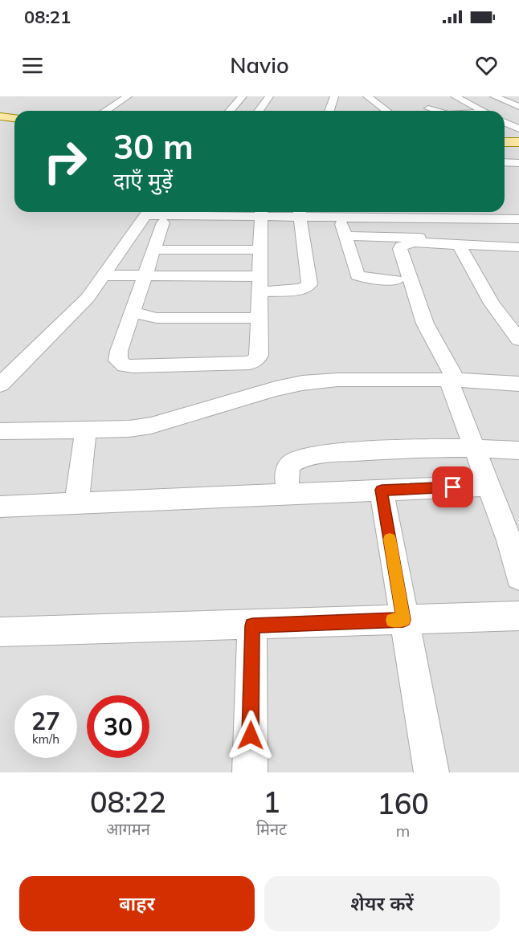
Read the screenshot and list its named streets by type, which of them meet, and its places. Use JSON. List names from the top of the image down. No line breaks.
{"page":{"status":"08:21","header":"Navio","turn":["30 m","दाएँ मुड़ें"],"speed":"27 km/h","limit":"30","eta":["08:22","आगमन","1","मिनट","160","m"],"buttons":["बाहर","शेयर करें"]}}
